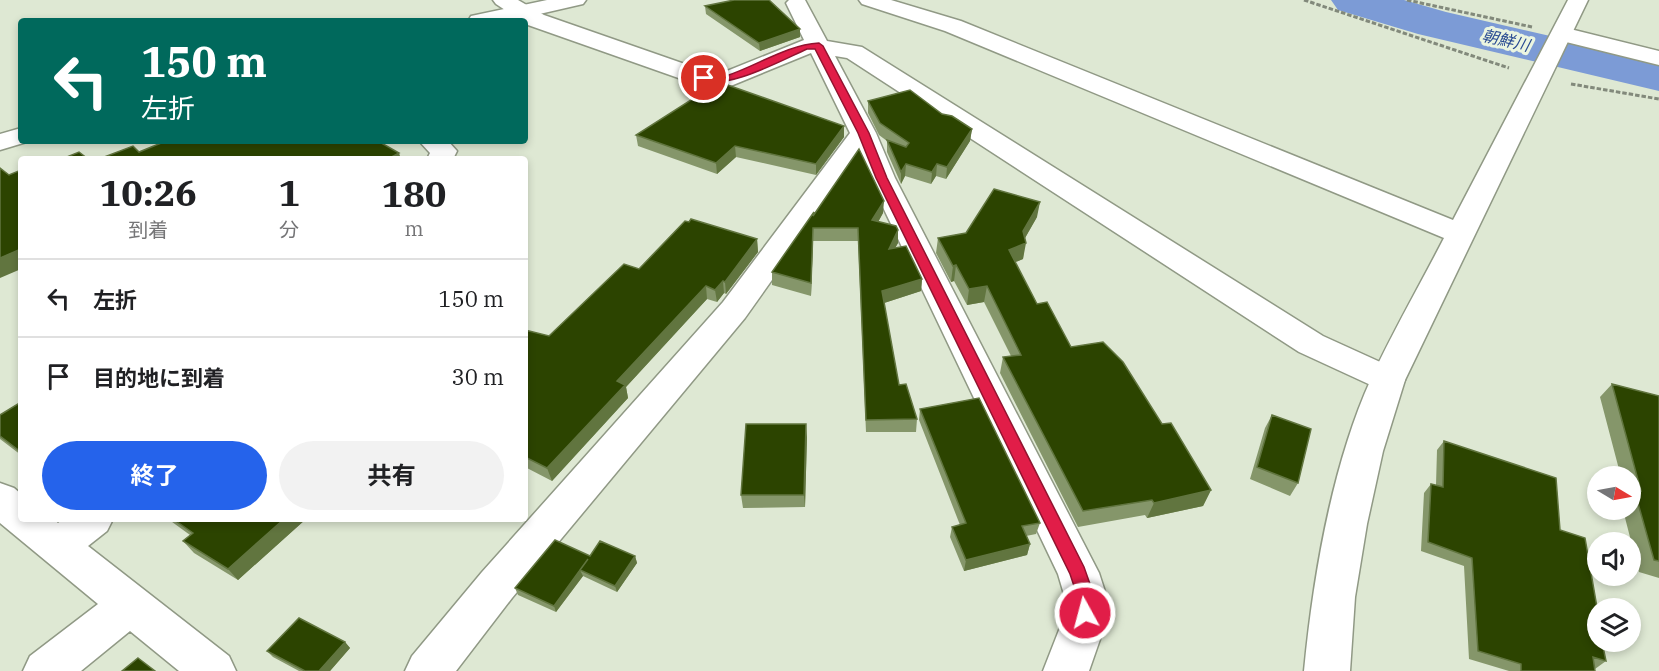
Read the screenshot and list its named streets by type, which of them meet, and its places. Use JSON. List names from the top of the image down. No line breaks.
{"water":["朝鮮川"],"north":"right","page":{"turn":["150 m","左折"],"eta":["10:26","到着","1","分","180","m"],"list":[{"name":"左折","value":"150 m"},{"name":"目的地に到着","value":"30 m"}],"buttons":["終了","共有"]}}
